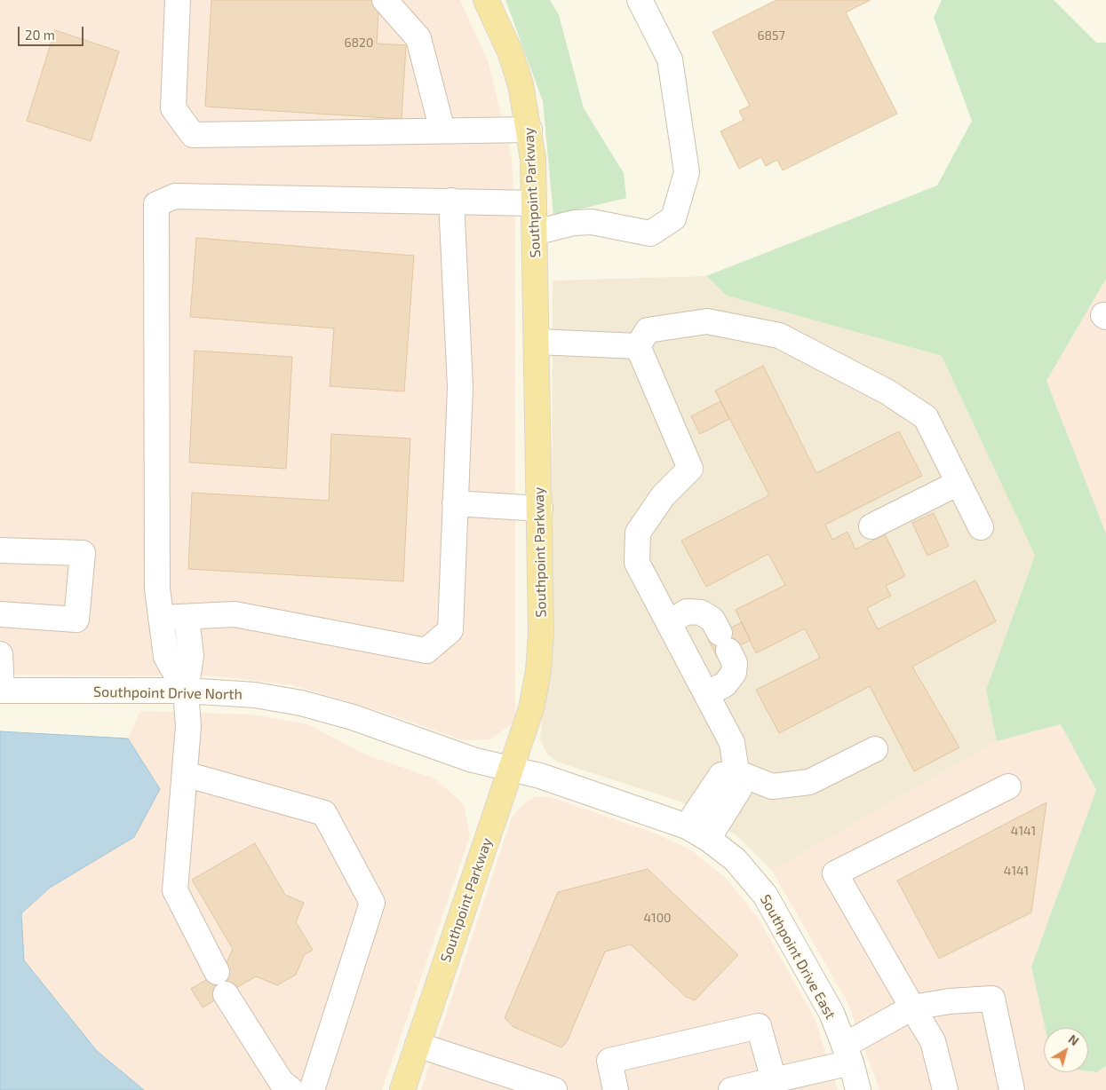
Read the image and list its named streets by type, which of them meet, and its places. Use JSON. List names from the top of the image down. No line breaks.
{"streets":{"main road":["Southpoint Parkway"],"street":["Southpoint Drive North","Southpoint Drive East"]},"crossings":[["Southpoint Parkway","Southpoint Drive North"],["Southpoint Parkway","Southpoint Drive East"],["Southpoint Drive North","Southpoint Drive East"]],"house_numbers":["6857","6820","4141","4141","4100"],"scale_bar":"20 m","north":"top right"}
